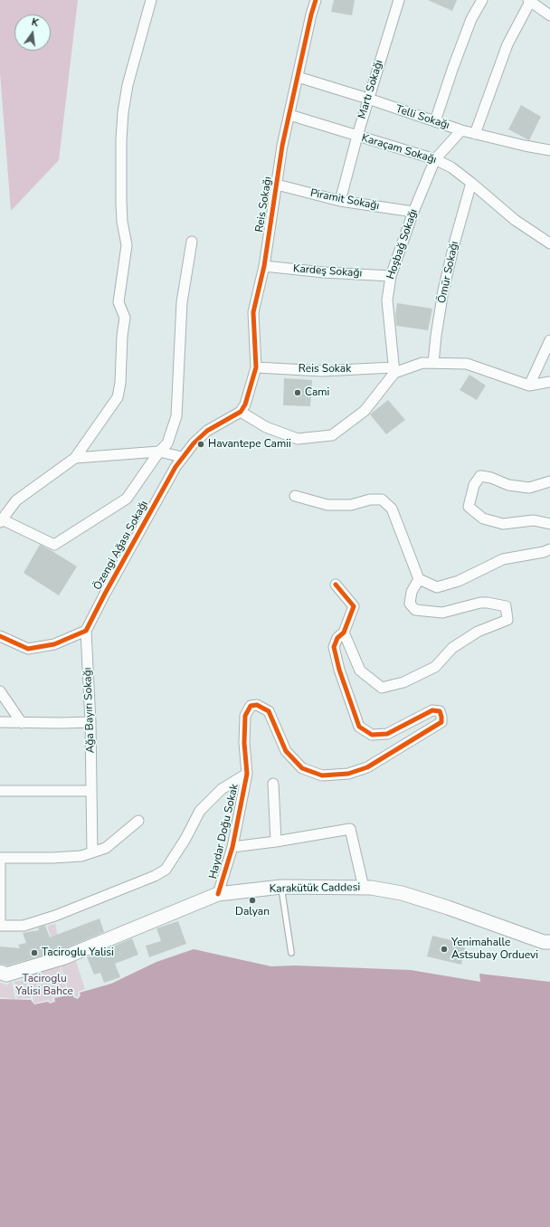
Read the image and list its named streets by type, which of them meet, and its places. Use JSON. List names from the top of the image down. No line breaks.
{"streets":{"main road":["Karakütük Caddesi"],"street":["Martı Sokağı","Telli Sokağı","Karaçam Sokağı","Piramit Sokağı","Reis Sokağı","Hoşbağ Sokağı","Kardeş Sokağı","Ömür Sokağı","Reis Sokak","Özengi Ağası Sokağı","Ağa Bayırı Sokağı","Haydar Doğu Sokak"]},"crossings":[["Martı Sokağı","Telli Sokağı"],["Martı Sokağı","Karaçam Sokağı"],["Martı Sokağı","Piramit Sokağı"],["Telli Sokağı","Reis Sokağı"],["Telli Sokağı","Hoşbağ Sokağı"],["Karaçam Sokağı","Reis Sokağı"],["Karaçam Sokağı","Hoşbağ Sokağı"],["Karaçam Sokağı","Ömür Sokağı"],["Piramit Sokağı","Reis Sokağı"],["Piramit Sokağı","Hoşbağ Sokağı"],["Reis Sokağı","Kardeş Sokağı"],["Reis Sokağı","Reis Sokak"],["Reis Sokağı","Özengi Ağası Sokağı"],["Hoşbağ Sokağı","Kardeş Sokağı"],["Hoşbağ Sokağı","Reis Sokak"],["Ömür Sokağı","Reis Sokak"],["Özengi Ağası Sokağı","Ağa Bayırı Sokağı"],["Haydar Doğu Sokak","Karakütük Caddesi"]],"parks":["Taciroglu Yalisi Bahce"],"places":["Cami","Havantepe Camii","Dalyan","Yenimahalle Astsubay Orduevi","Taciroglu Yalisi"],"north":"top"}
